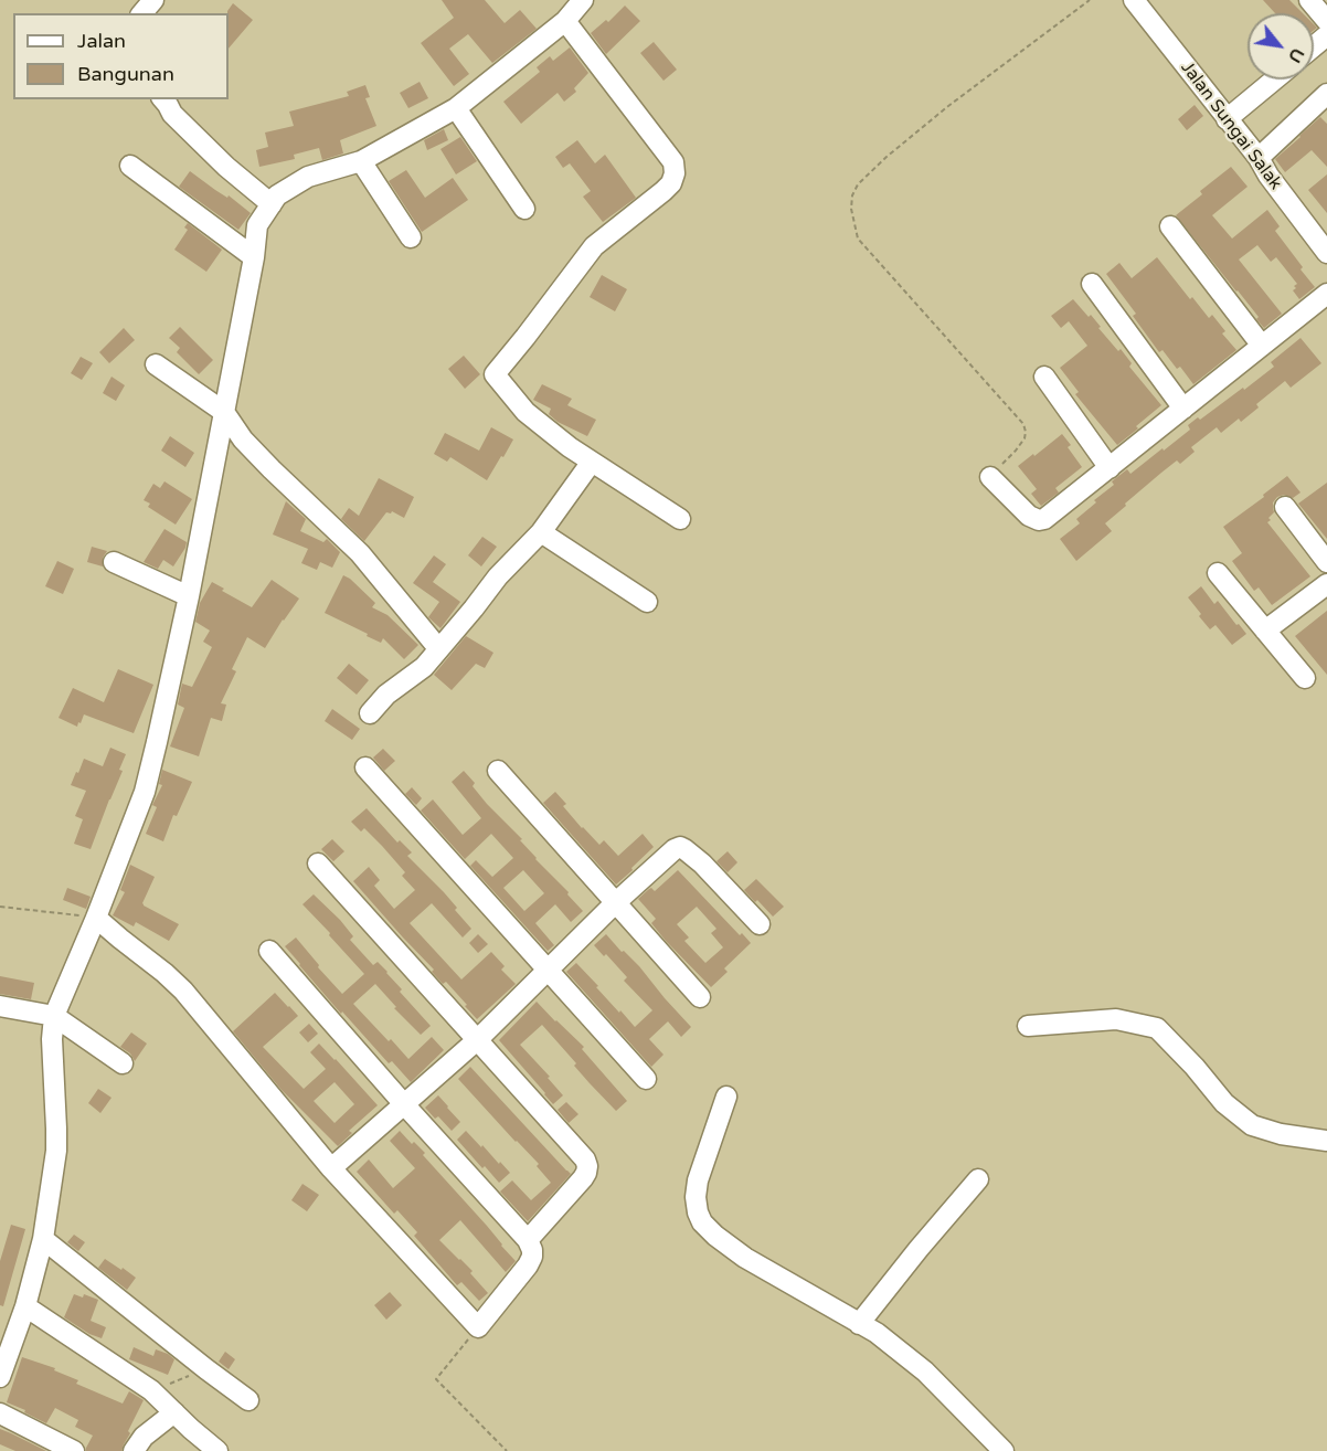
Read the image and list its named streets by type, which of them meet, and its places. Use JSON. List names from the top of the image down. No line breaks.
{"streets":{"street":["Jalan Sungai Salak"]},"legend":["Jalan","Bangunan"],"north":"bottom right"}
